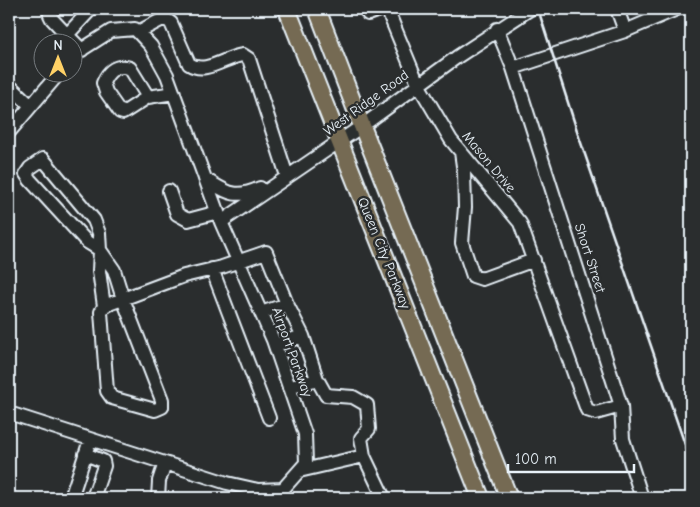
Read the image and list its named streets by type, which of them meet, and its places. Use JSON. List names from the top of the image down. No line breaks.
{"streets":{"main road":["Queen City Parkway"],"street":["West Ridge Road","Mason Drive","Short Street","Airport Parkway"]},"crossings":[["West Ridge Road","Mason Drive"],["West Ridge Road","Queen City Parkway"],["West Ridge Road","Short Street"],["West Ridge Road","Airport Parkway"],["Mason Drive","Short Street"]],"scale_bar":"100 m","north":"top"}
